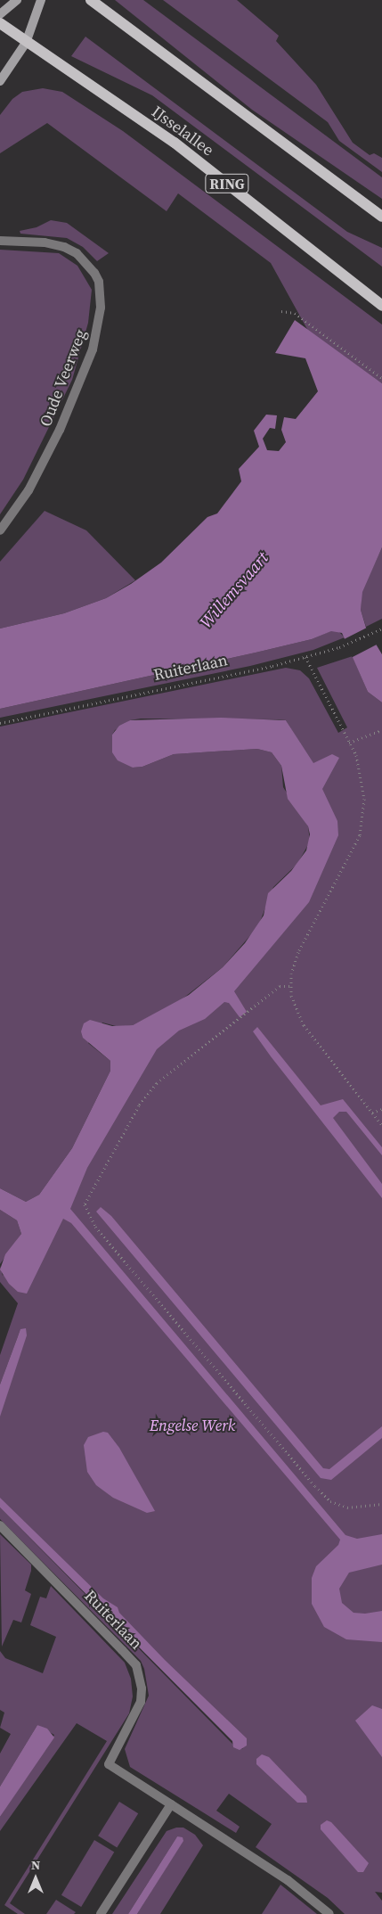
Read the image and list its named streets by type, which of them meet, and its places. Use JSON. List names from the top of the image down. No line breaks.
{"streets":{"main road":["IJsselallee","RING"],"street":["Oude Veerweg","Ruiterlaan"]},"water":["Willemsvaart"],"parks":["Engelse Werk"],"north":"top"}
